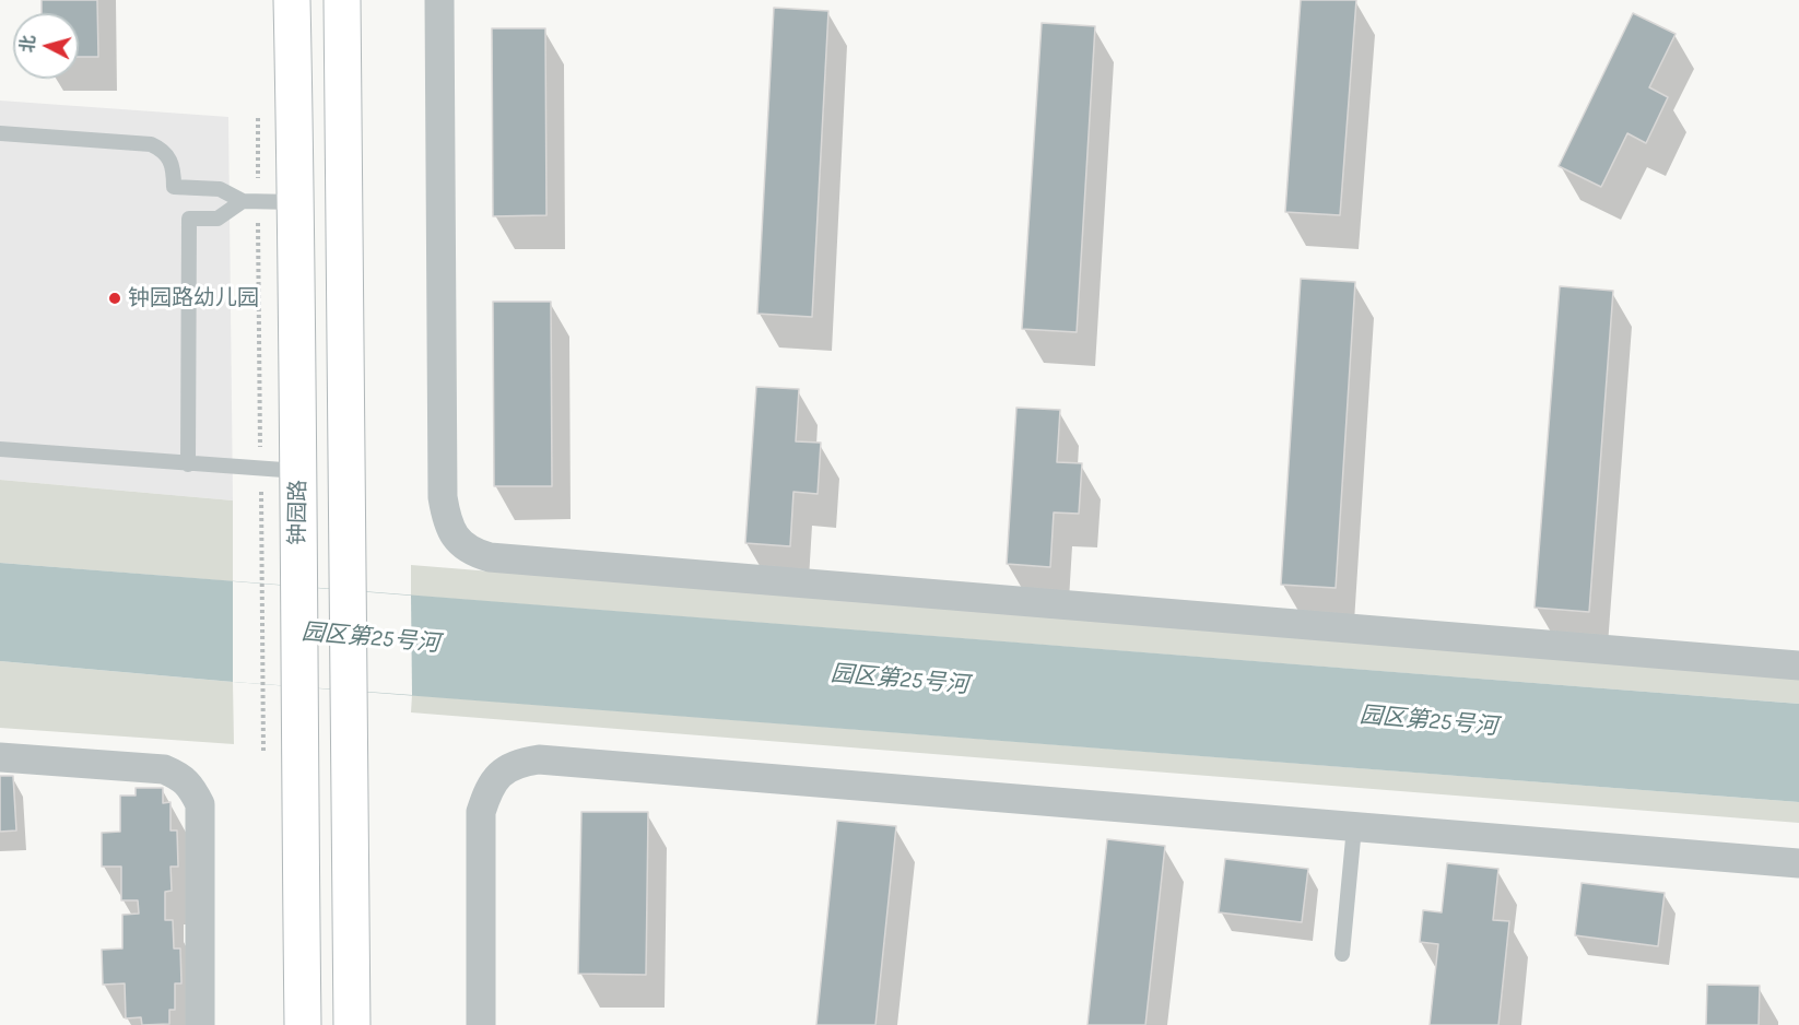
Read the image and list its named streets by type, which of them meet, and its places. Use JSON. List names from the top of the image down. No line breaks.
{"streets":{"main road":["钟园路"]},"water":["园区第25号河"],"places":["钟园路幼儿园"],"north":"left"}
